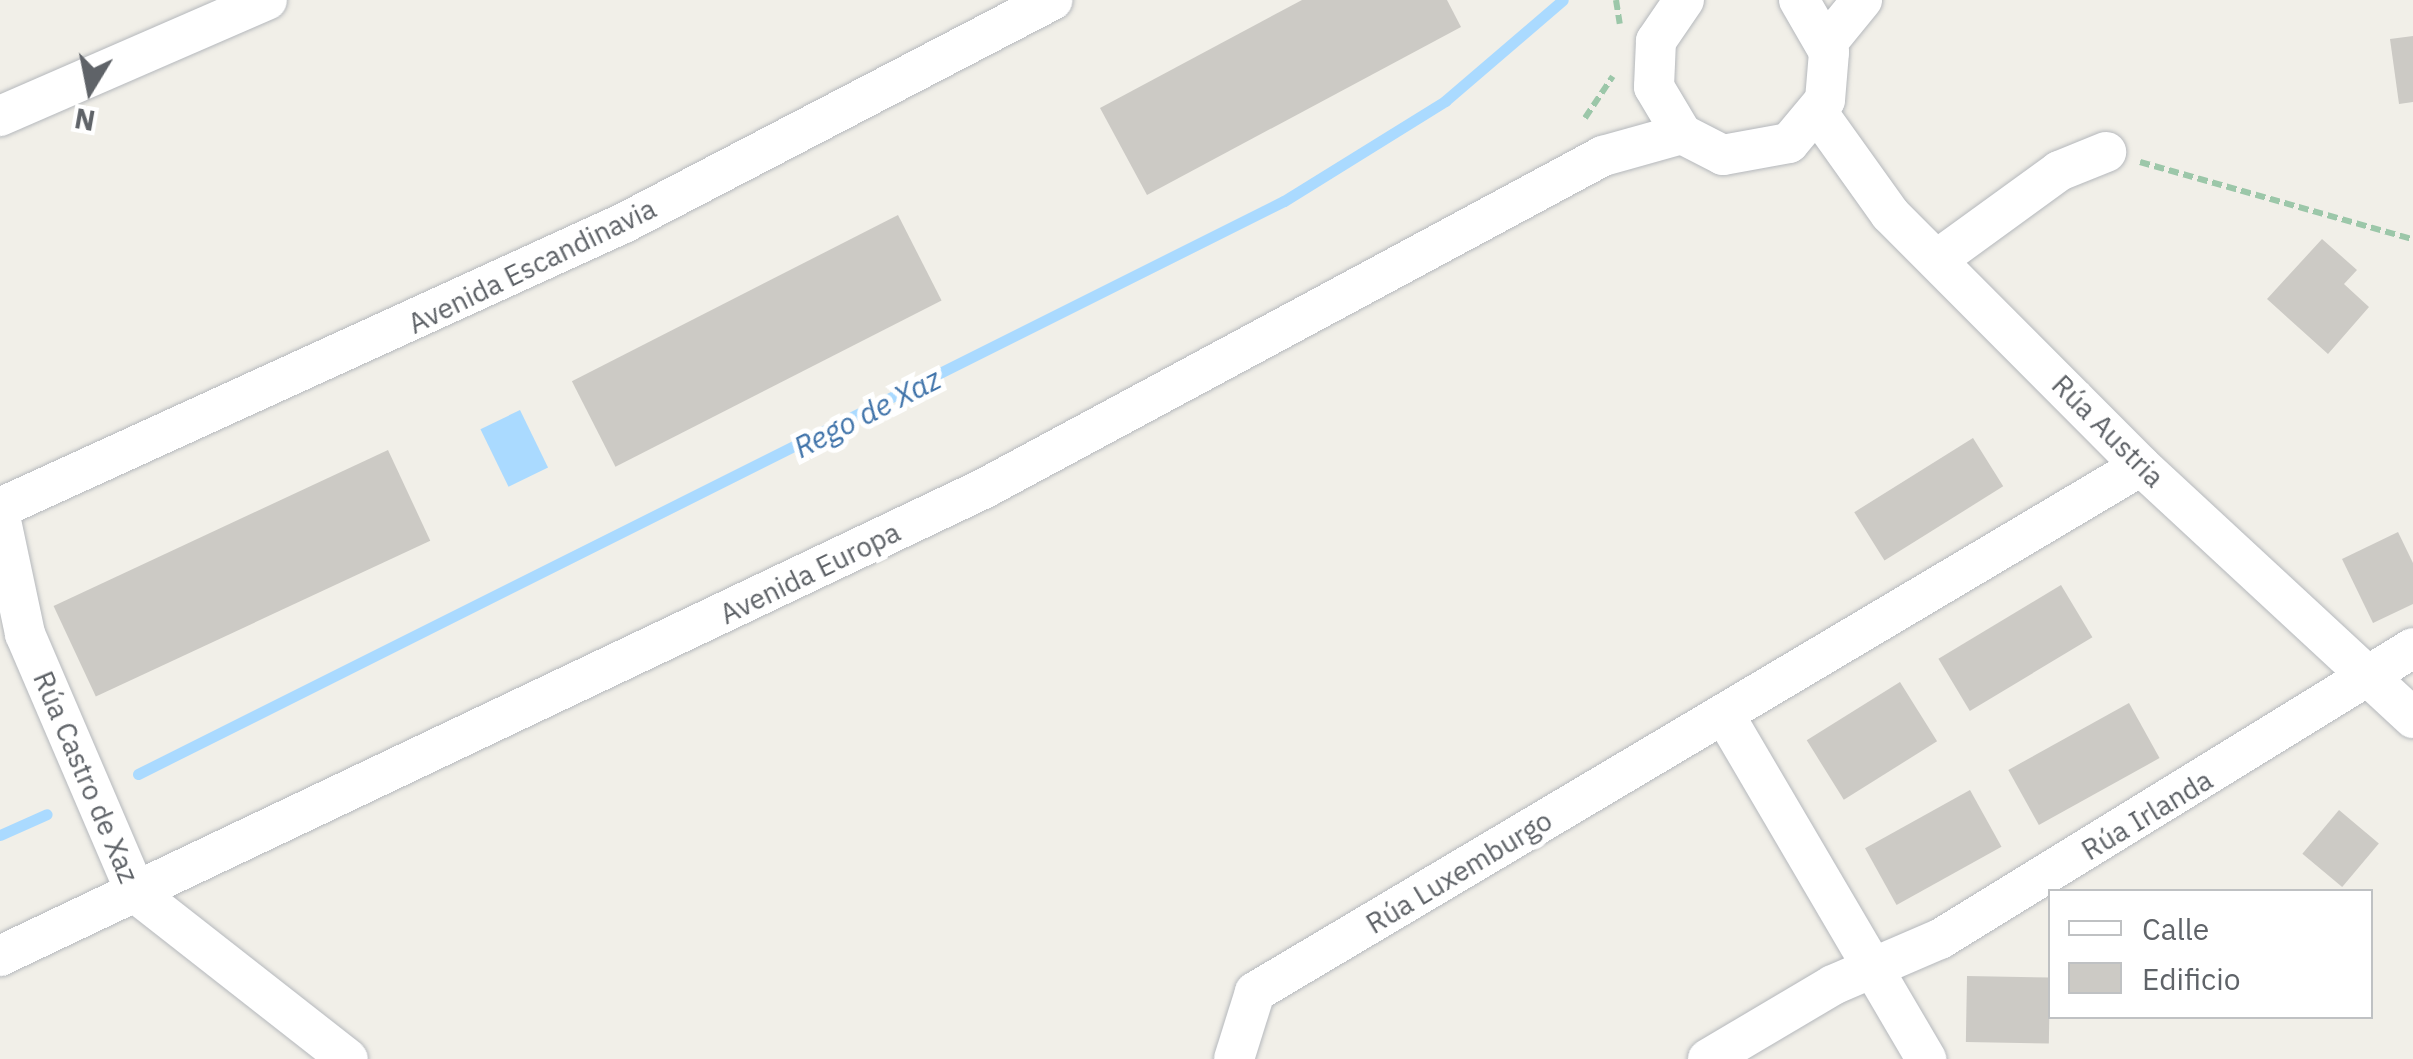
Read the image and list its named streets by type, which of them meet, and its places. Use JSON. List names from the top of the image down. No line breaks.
{"streets":{"street":["Avenida Escandinavia","Rúa Austria","Avenida Europa","Rúa Castro de Xaz","Rúa Irlanda","Rúa Luxemburgo"]},"crossings":[["Rúa Austria","Rúa Irlanda"],["Rúa Austria","Rúa Luxemburgo"],["Avenida Europa","Rúa Castro de Xaz"]],"water":["Rego de Xaz"],"legend":["Calle","Edificio"],"north":"bottom"}
